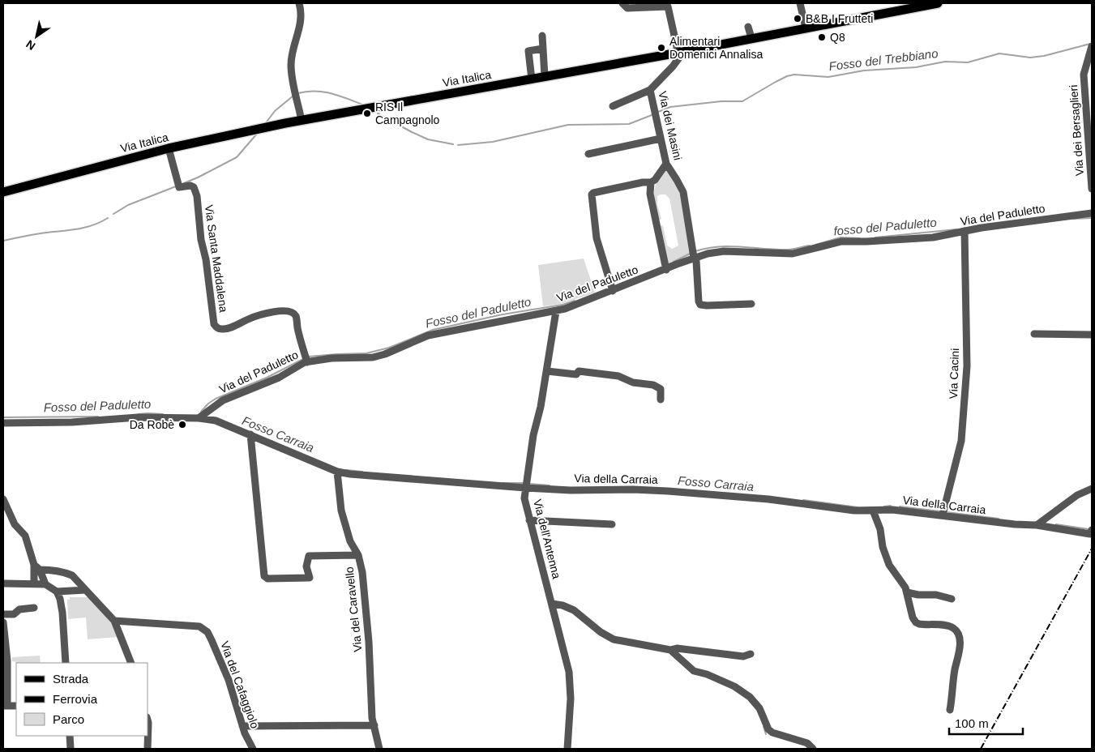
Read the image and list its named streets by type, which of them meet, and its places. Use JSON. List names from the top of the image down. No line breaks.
{"streets":{"main road":["Via Italica"],"street":["Via dei Masini","Via dei Bersaglieri","Via del Paduletto","Via Santa Maddalena","Via Cacini","Via della Carraia","Via dell'Antenna","Via del Caravello","Via del Cafaggiolo"]},"crossings":[["Via Italica","Via dei Masini"],["Via Italica","Via Santa Maddalena"],["Via dei Masini","Via del Paduletto"],["Via del Paduletto","Via Santa Maddalena"],["Via del Paduletto","Via Cacini"],["Via del Paduletto","Via della Carraia"],["Via del Paduletto","Via dell'Antenna"],["Via Cacini","Via della Carraia"],["Via della Carraia","Via dell'Antenna"],["Via della Carraia","Via del Caravello"]],"water":["Fosso del Trebbiano","fosso del Paduletto","Fosso del Paduletto","Fosso Carraia"],"places":["B&B I Frutteti","Q8","Alimentari Domenici Annalisa","RIS Il Campagnolo","Da Robè"],"legend":["Strada","Ferrovia","Parco"],"scale_bar":"100 m","north":"bottom left"}
